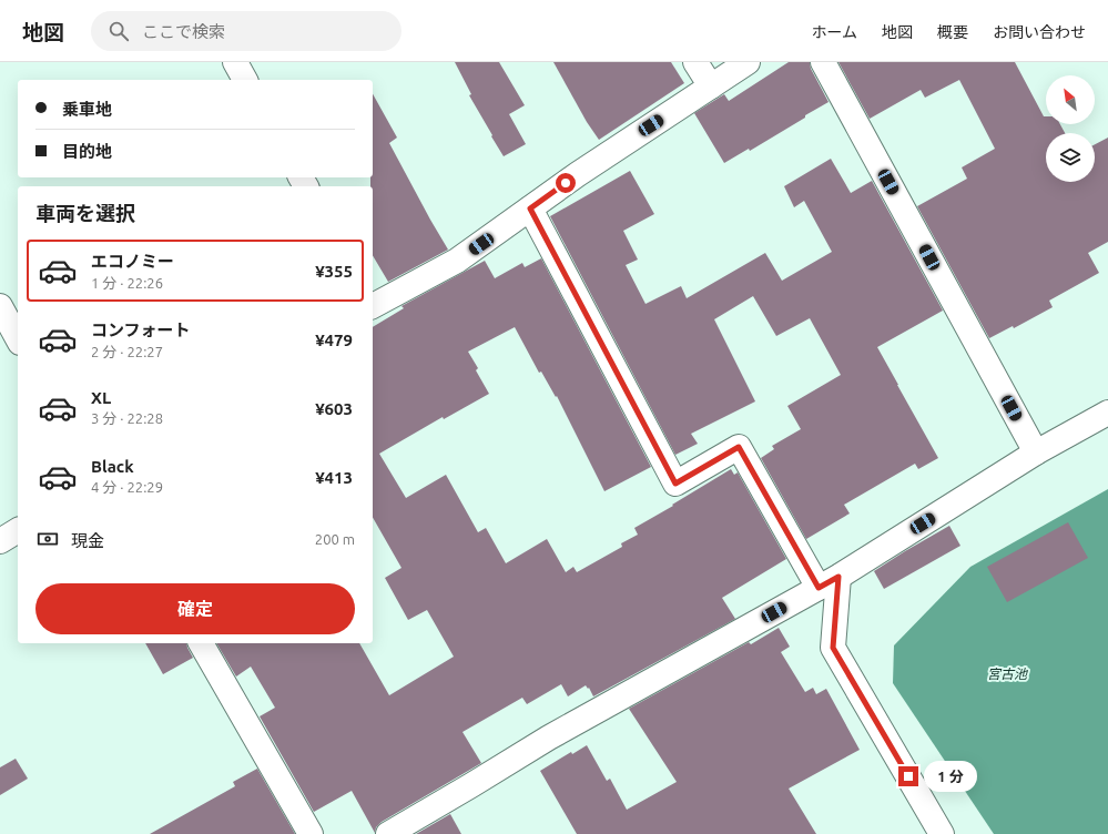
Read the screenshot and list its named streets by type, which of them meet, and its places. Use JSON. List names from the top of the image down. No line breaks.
{"water":["宮古池"],"north":"top left","page":{"header":"地図","search":"ここで検索","nav":["ホーム","地図","概要","お問い合わせ"],"banner":["乗車地","目的地"],"heading":"車両を選択","list":[{"name":"エコノミー","note":"1 分 · 22:26","value":"¥355"},{"name":"コンフォート","note":"2 分 · 22:27","value":"¥479"},{"name":"XL","note":"3 分 · 22:28","value":"¥603"},{"name":"Black","note":"4 分 · 22:29","value":"¥413"}],"pay":["現金","200 m"],"buttons":"確定","bubble":"1 分"}}
